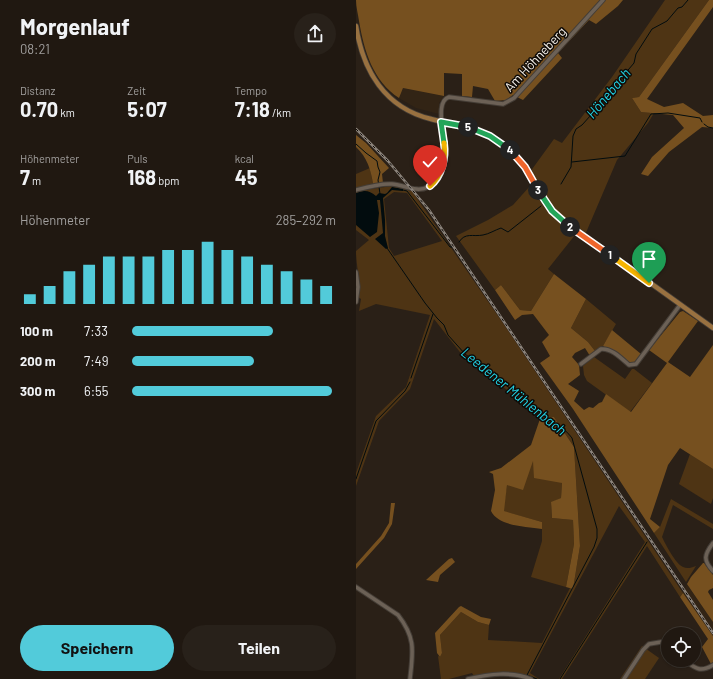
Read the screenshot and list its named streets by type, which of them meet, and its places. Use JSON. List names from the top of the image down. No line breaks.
{"streets":{"street":["Am Höhneberg"]},"water":["Hönebach","Leedener Mühlenbach"],"page":{"heading":["Morgenlauf","08:21"],"stats":[["Distanz","0.70 km"],["Zeit","5:07"],["Tempo","7:18 /km"],["Höhenmeter","7 m"],["Puls","168 bpm"],["kcal","45"]],"pins":["5","4","3","2","1"],"chart":["Höhenmeter","285–292 m"],"list":[{"name":"100 m","note":"7:33"},{"name":"200 m","note":"7:49"},{"name":"300 m","note":"6:55"}],"buttons":["Speichern","Teilen"]}}
